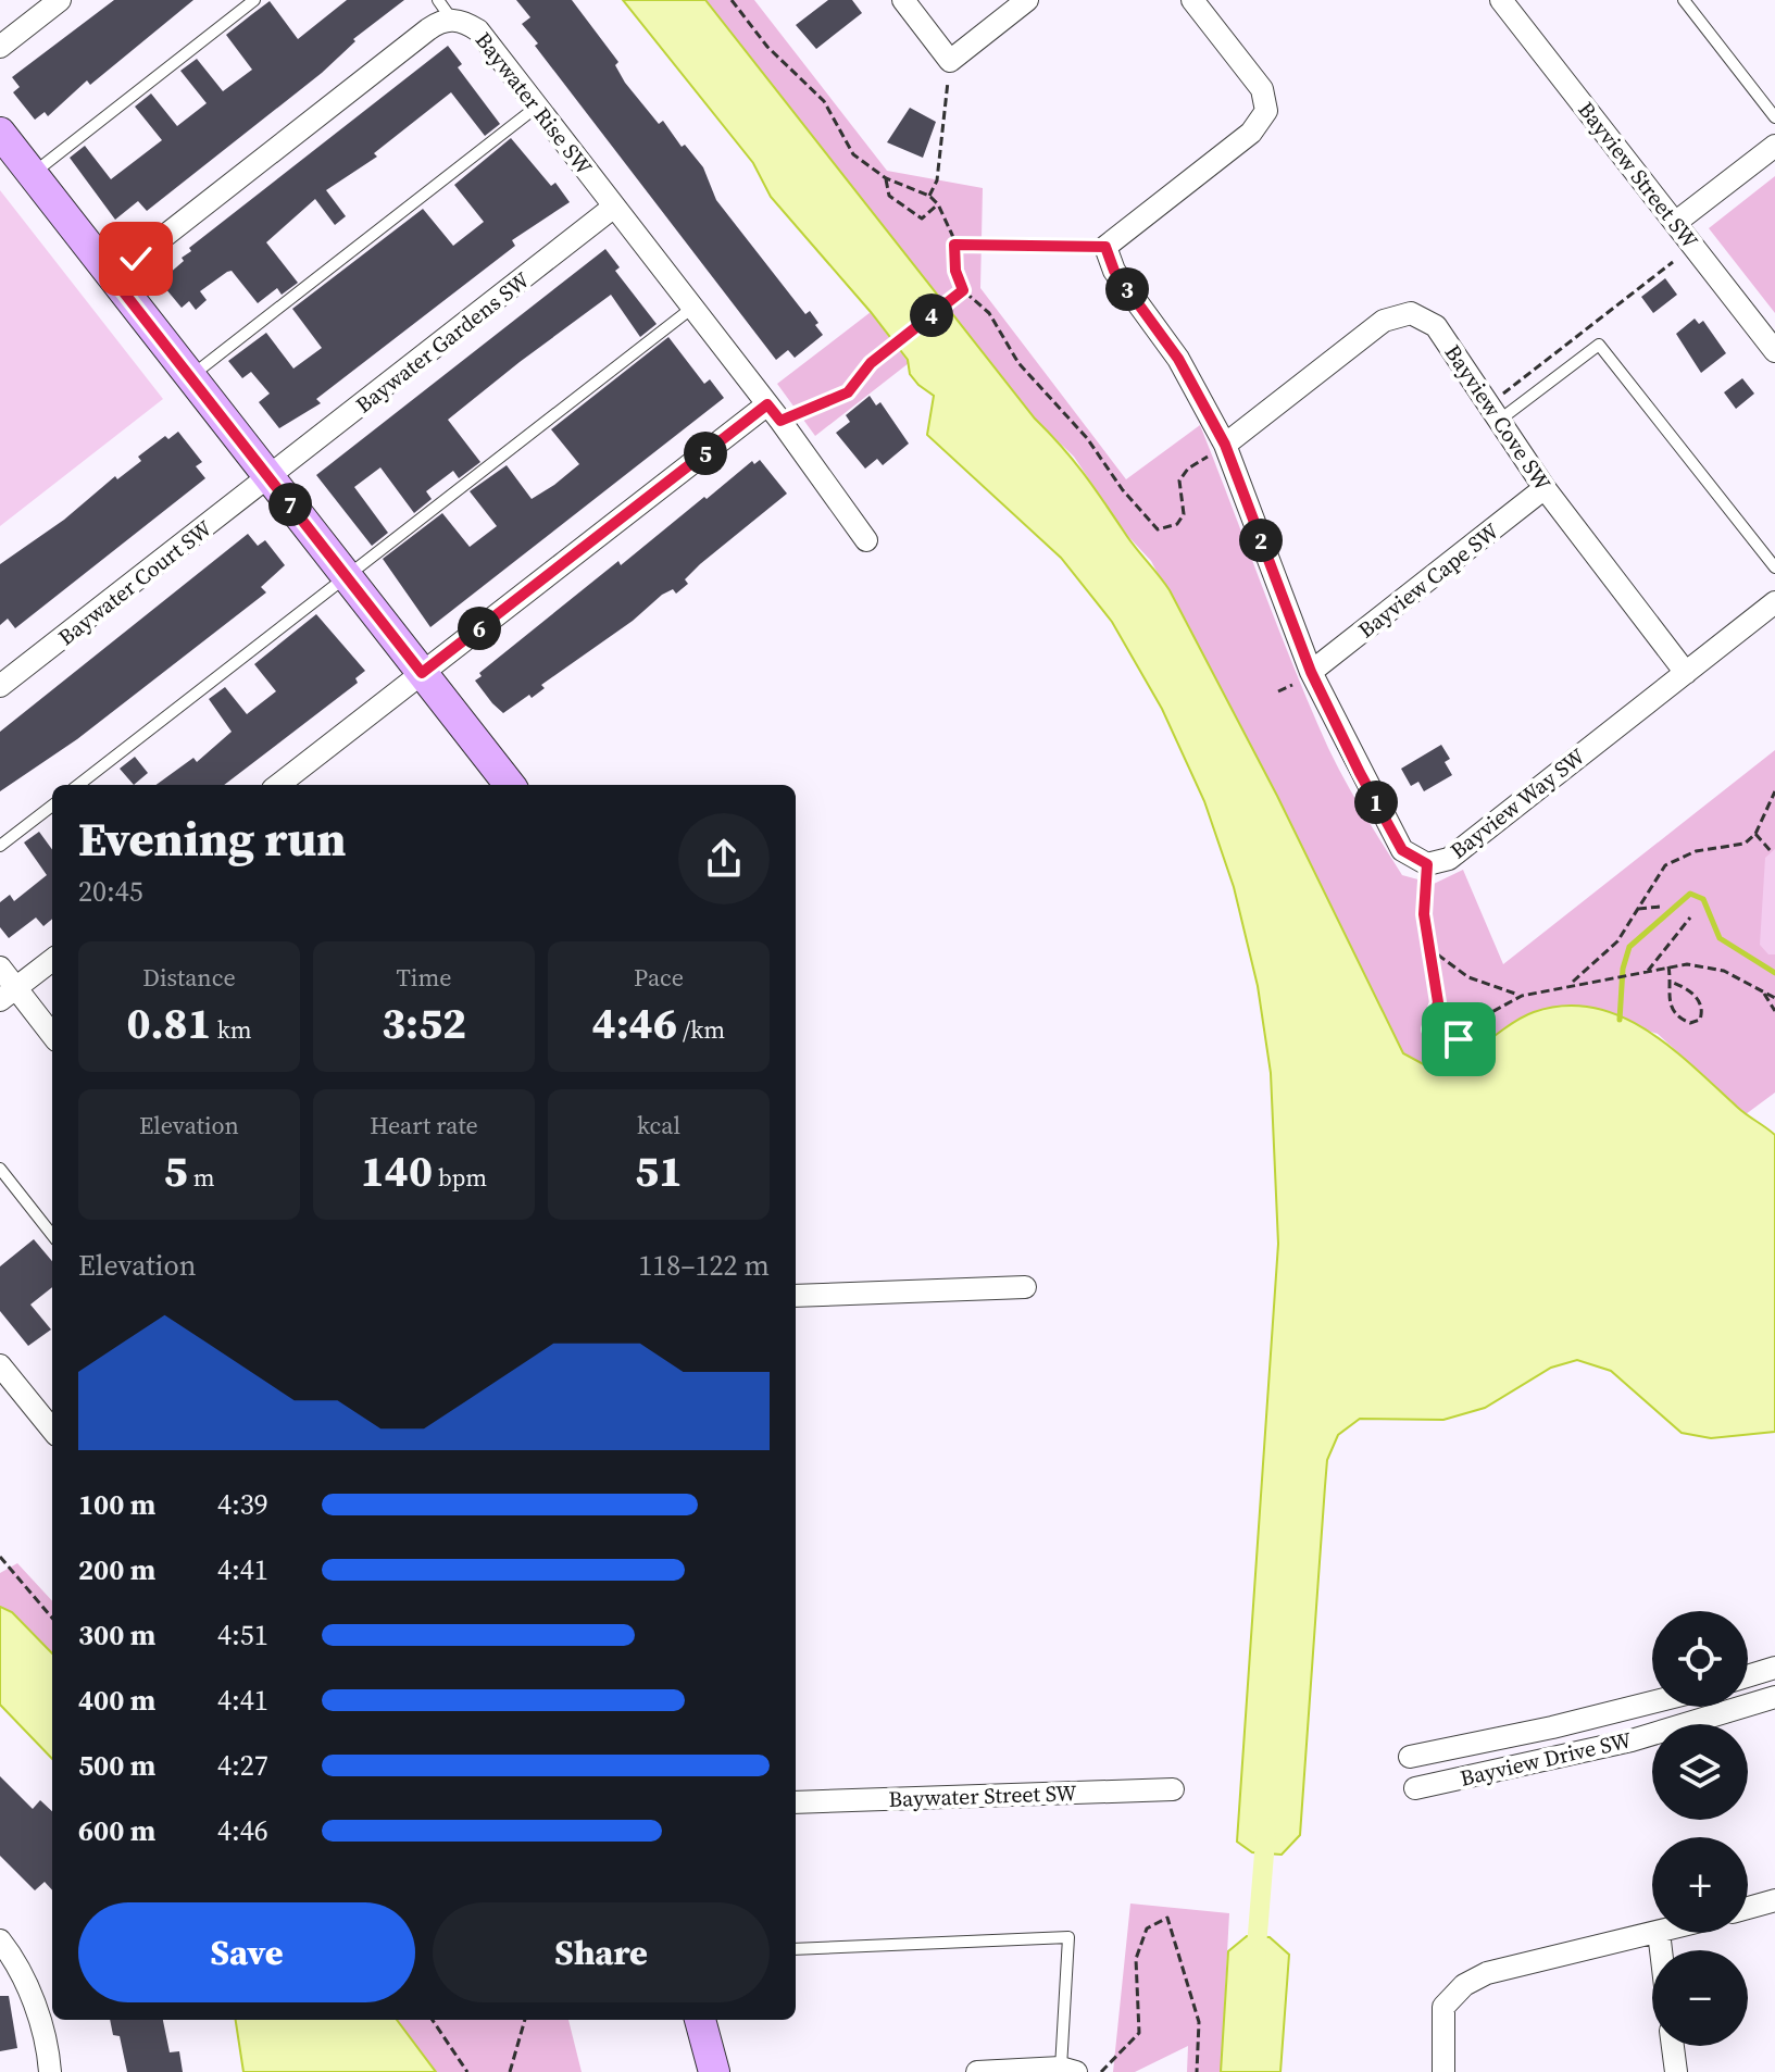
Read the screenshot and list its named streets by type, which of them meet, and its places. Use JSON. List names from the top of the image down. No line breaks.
{"streets":{"street":["Baywater Rise SW","Bayview Street SW","Baywater Gardens SW","Bayview Cove SW","Bayview Cape SW","Baywater Court SW","Bayview Way SW","Bayview Drive SW","Baywater Street SW"]},"crossings":[["Baywater Rise SW","Baywater Gardens SW"],["Baywater Gardens SW","Baywater Court SW"],["Bayview Cove SW","Bayview Cape SW"],["Bayview Cove SW","Bayview Way SW"],["Bayview Cape SW","Bayview Way SW"]],"page":{"pins":["3","4","5","7","2","6","1"],"heading":["Evening run","20:45"],"stats":[["Distance","0.81 km"],["Time","3:52"],["Pace","4:46 /km"],["Elevation","5 m"],["Heart rate","140 bpm"],["kcal","51"]],"chart":["Elevation","118–122 m"],"list":[{"name":"100 m","note":"4:39"},{"name":"200 m","note":"4:41"},{"name":"300 m","note":"4:51"},{"name":"400 m","note":"4:41"},{"name":"500 m","note":"4:27"},{"name":"600 m","note":"4:46"}],"map_buttons":["+","−"],"buttons":["Save","Share"]}}
